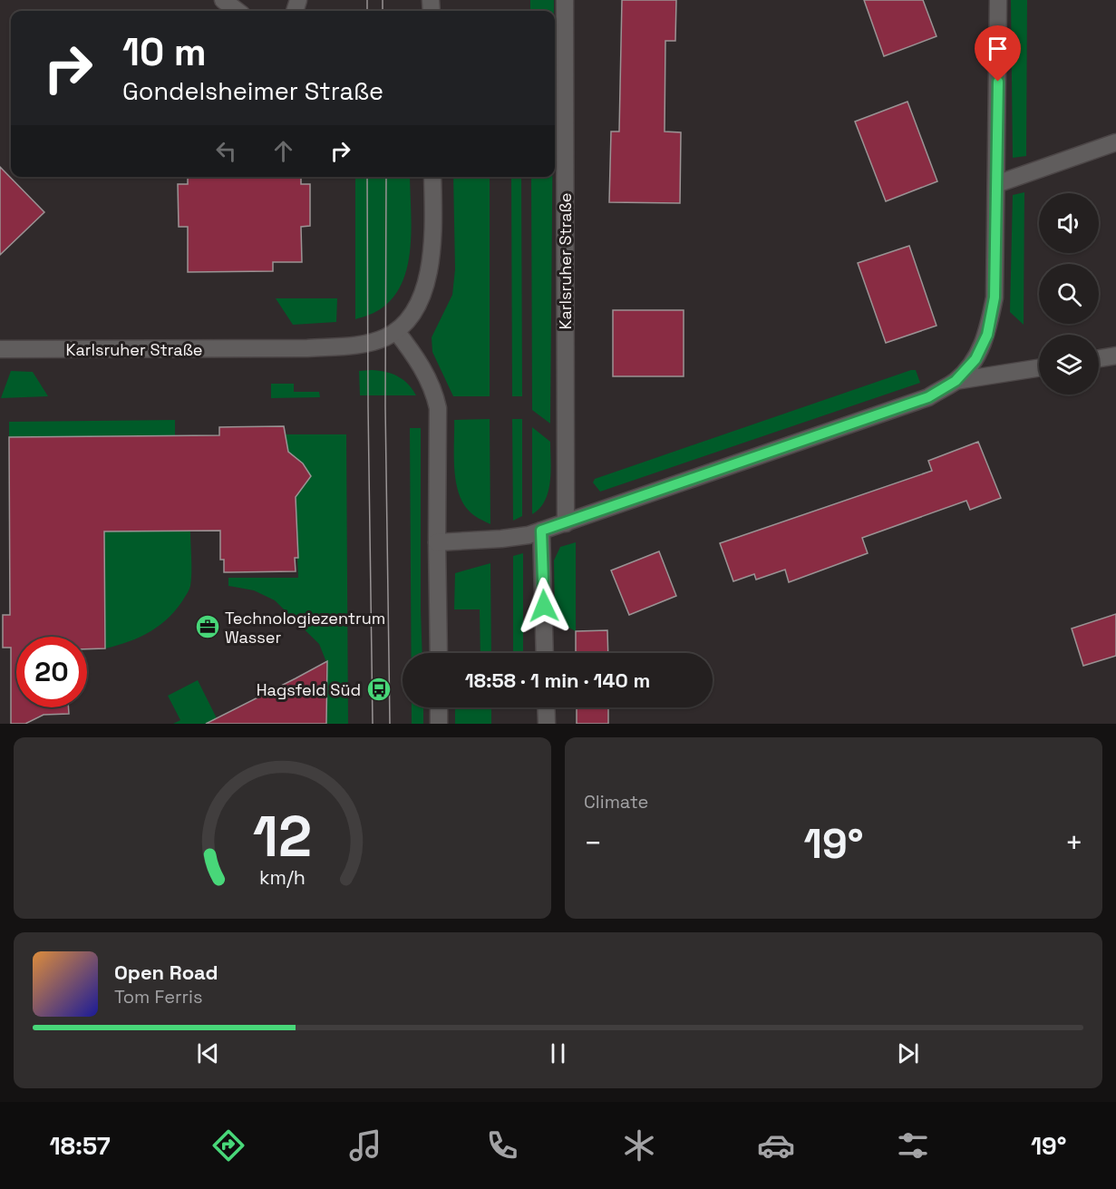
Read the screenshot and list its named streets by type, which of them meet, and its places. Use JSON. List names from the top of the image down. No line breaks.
{"streets":{"street":["Karlsruher Straße"]},"places":{"office":["Technologiezentrum Wasser"],"bus stop":["Hagsfeld Süd"]},"page":{"turn":["10 m","Gondelsheimer Straße"],"limit":"20","trip":"18:58 · 1 min · 140 m","tile":"Climate","heat":["−","19°","+"],"song":["Open Road","Tom Ferris"],"tabs":["18:57","19°"],"gauge":["12","km/h"]}}
